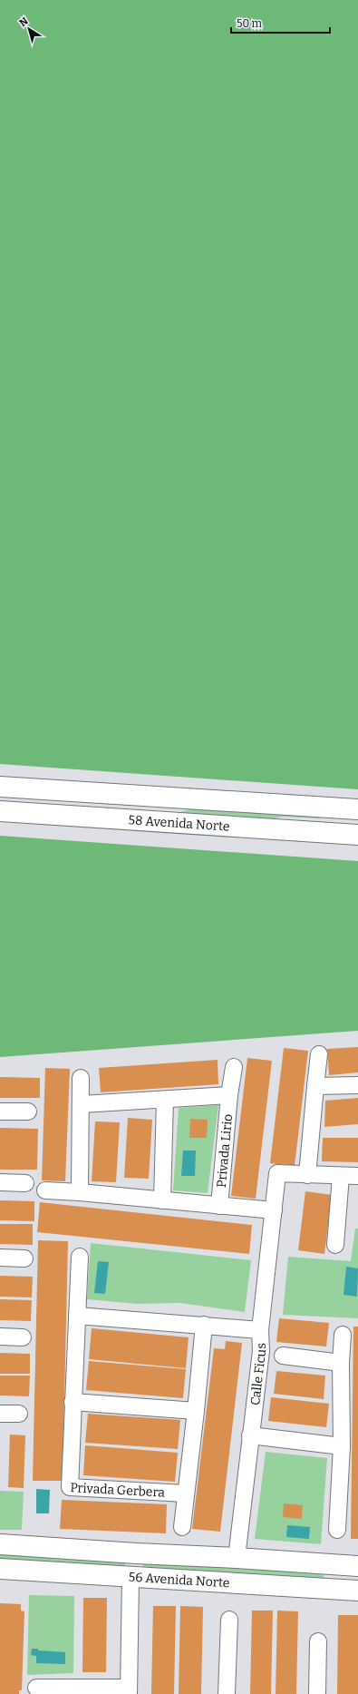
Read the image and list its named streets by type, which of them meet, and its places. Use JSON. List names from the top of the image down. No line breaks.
{"streets":{"main road":["58 Avenida Norte","56 Avenida Norte"],"street":["Privada Lirio","Calle Ficus","Privada Gerbera"]},"crossings":[["Privada Lirio","Calle Ficus"],["Calle Ficus","56 Avenida Norte"]],"scale_bar":"50 m","north":"top left"}
